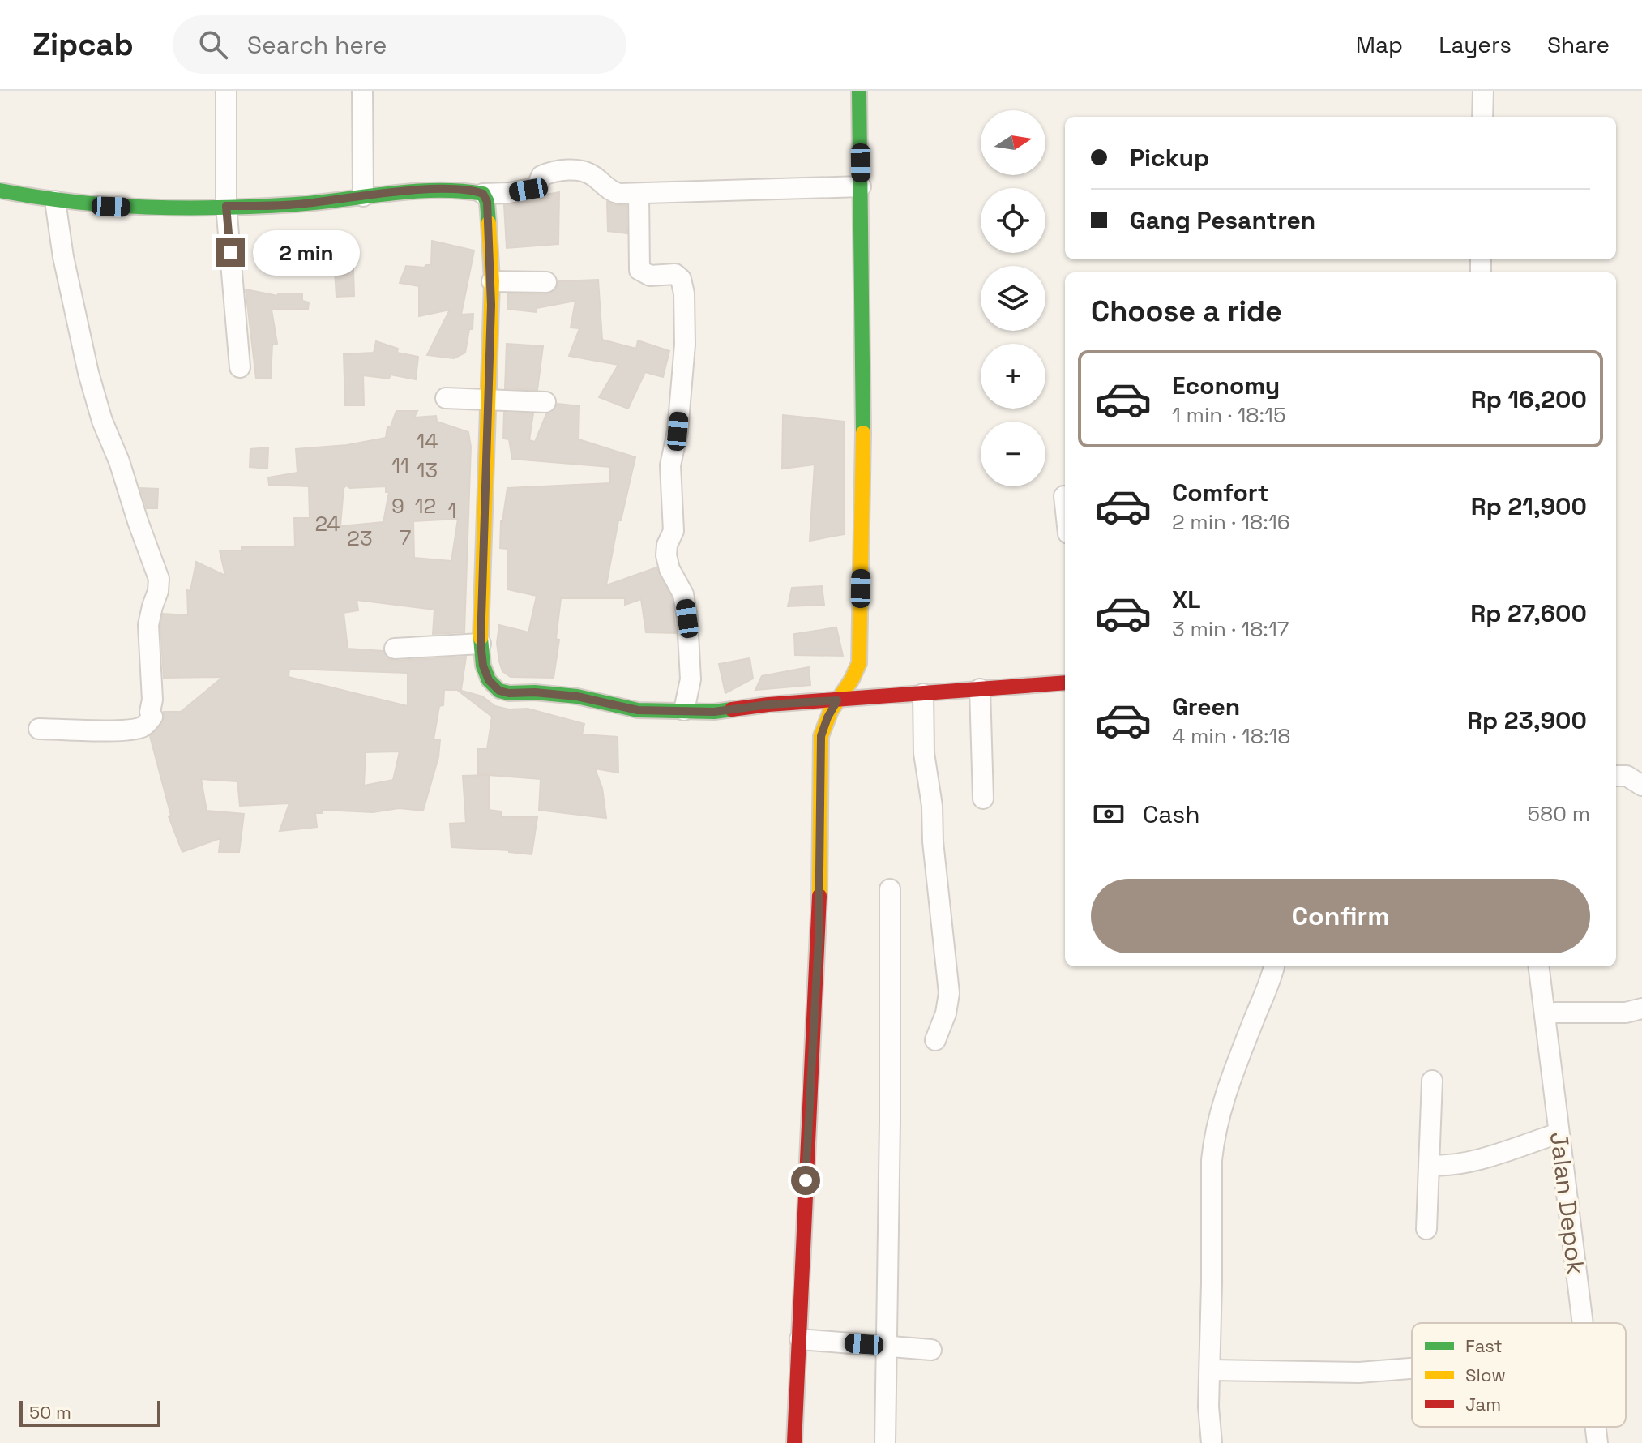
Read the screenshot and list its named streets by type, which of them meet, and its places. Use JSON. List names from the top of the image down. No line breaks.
{"streets":{"street":["Jalan Depok"]},"house_numbers":["14","11","13","9","12","1","24","7","23"],"legend":["Fast","Slow","Jam"],"scale_bar":"50 m","north":"right","page":{"header":"Zipcab","search":"Search here","nav":["Map","Layers","Share"],"map_buttons":["+","−"],"banner":["Pickup","Gang Pesantren"],"bubble":"2 min","heading":"Choose a ride","list":[{"name":"Economy","note":"1 min · 18:15","value":"Rp 16,200"},{"name":"Comfort","note":"2 min · 18:16","value":"Rp 21,900"},{"name":"XL","note":"3 min · 18:17","value":"Rp 27,600"},{"name":"Green","note":"4 min · 18:18","value":"Rp 23,900"}],"pay":["Cash","580 m"],"buttons":"Confirm","scale":"50 m"}}
